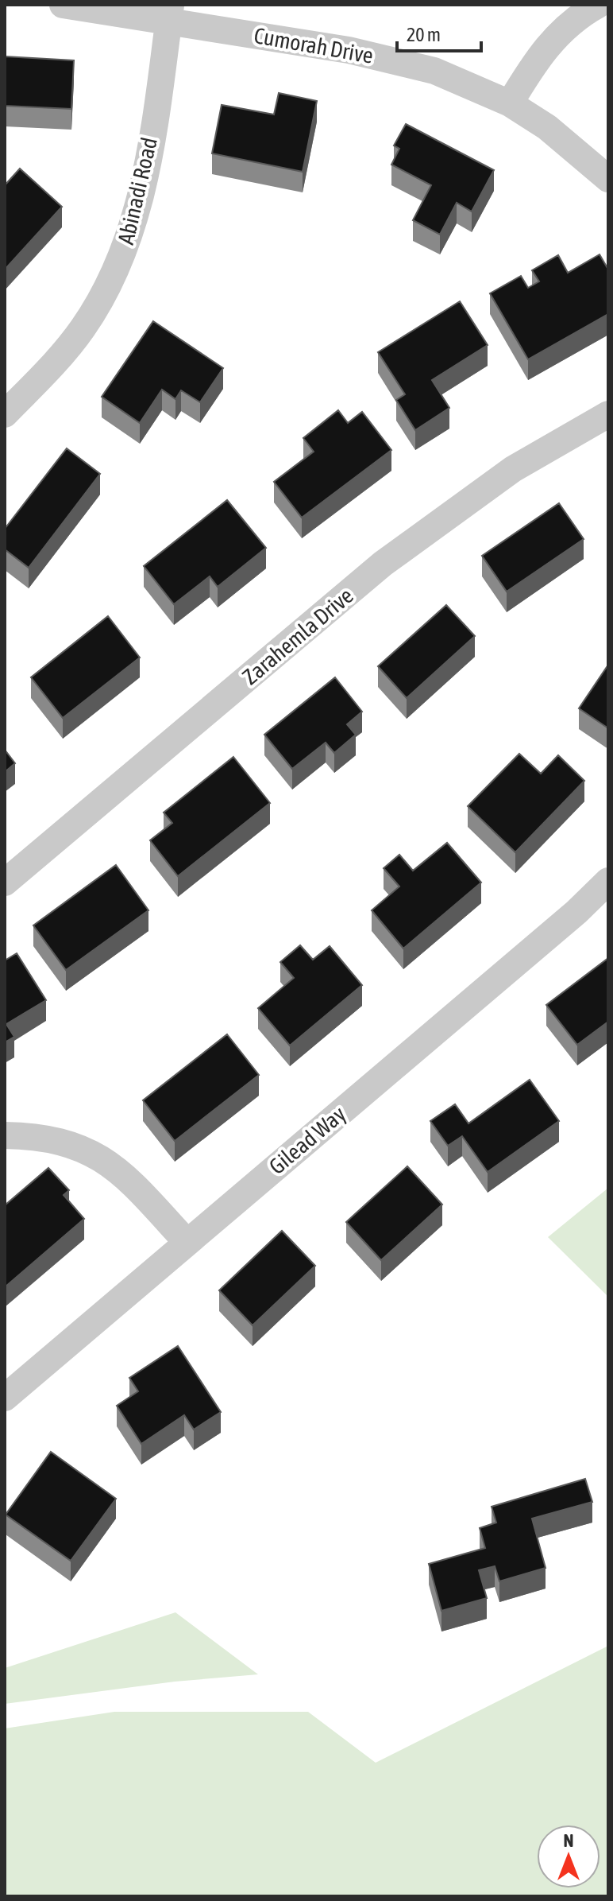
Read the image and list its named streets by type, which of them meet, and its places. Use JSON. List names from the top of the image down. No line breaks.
{"streets":{"street":["Cumorah Drive","Abinadi Road","Zarahemla Drive","Gilead Way"]},"crossings":[["Cumorah Drive","Abinadi Road"]],"scale_bar":"20 m","north":"top"}
